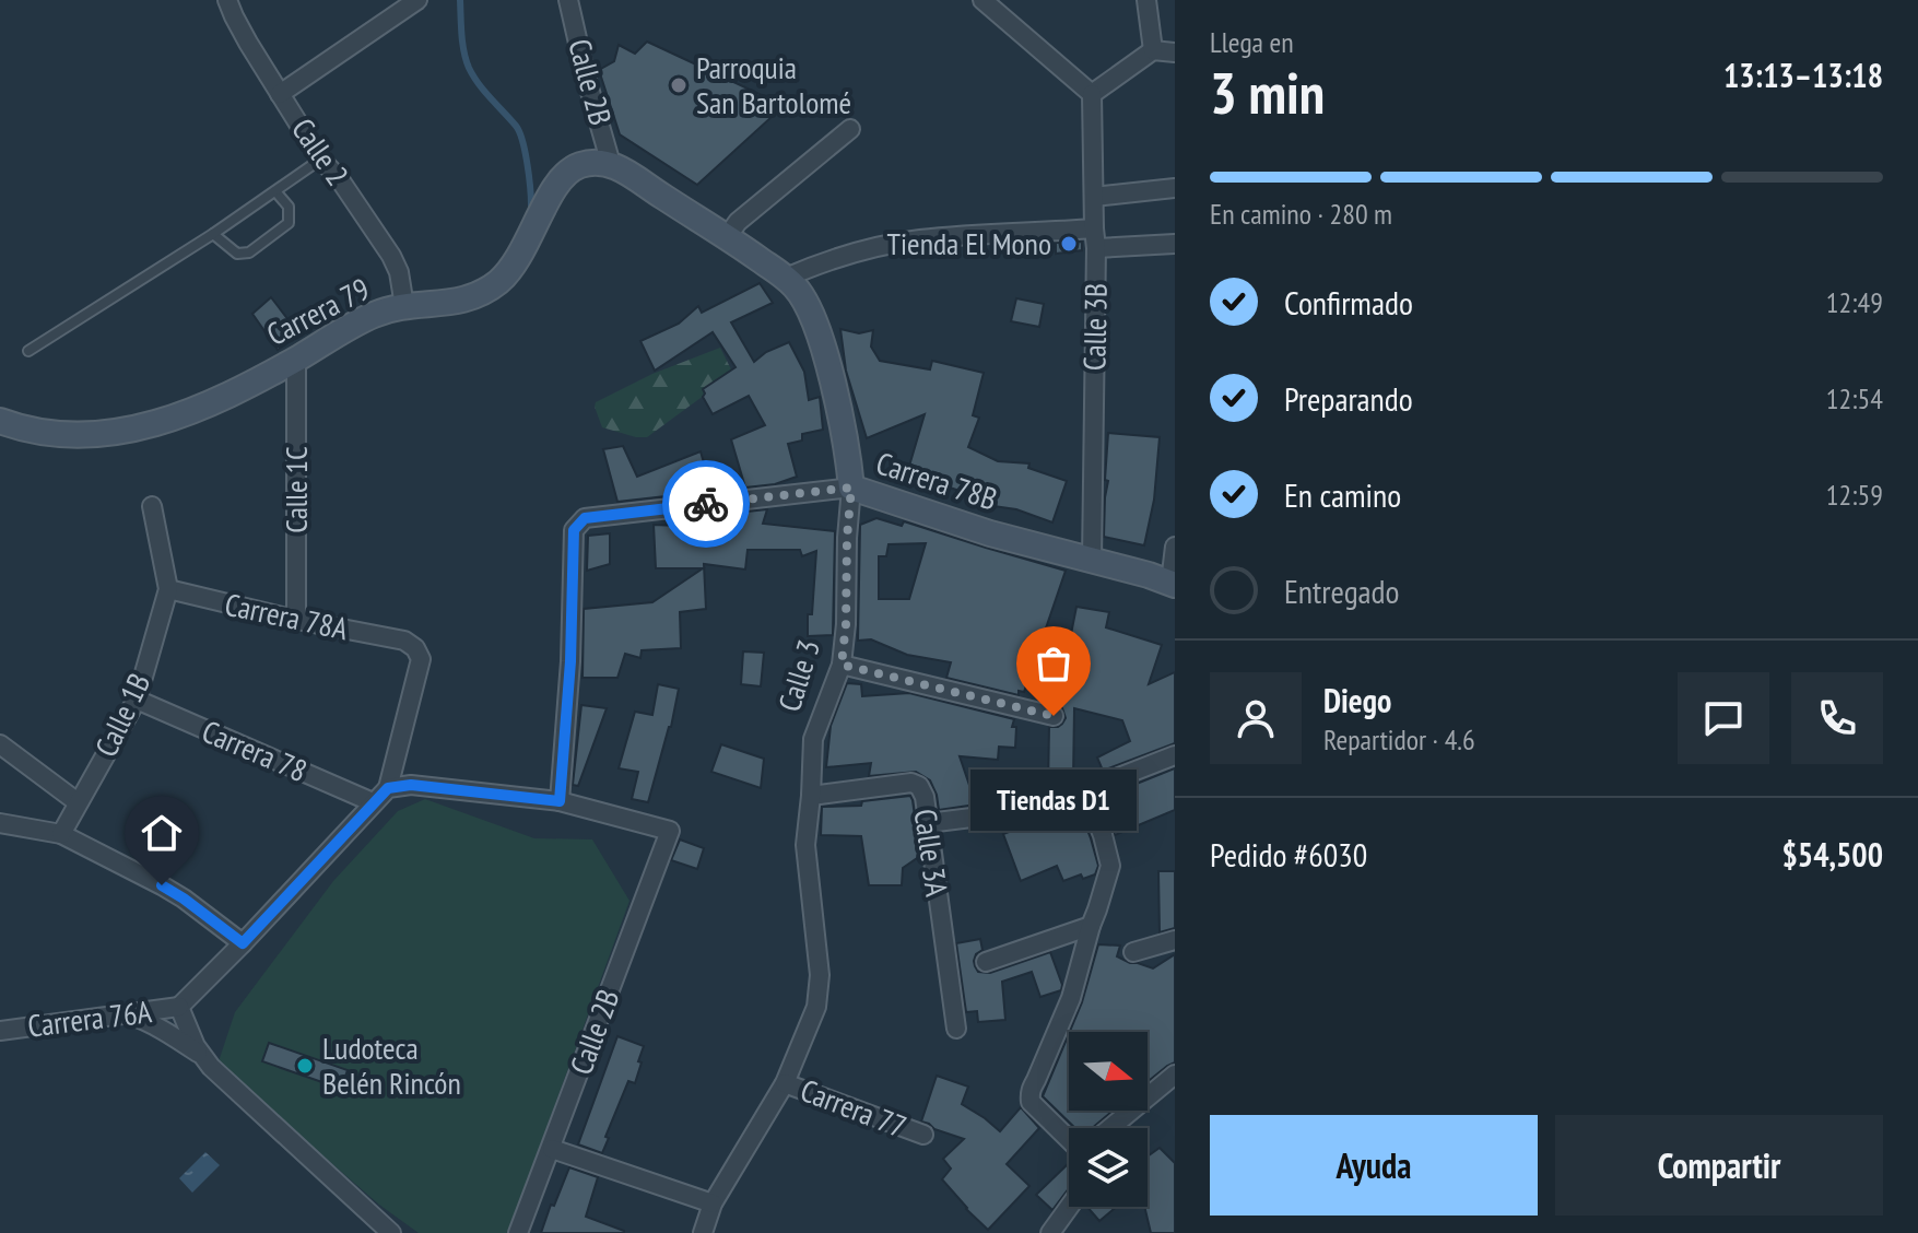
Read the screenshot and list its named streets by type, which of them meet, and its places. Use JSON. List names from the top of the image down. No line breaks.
{"streets":{"main road":["Carrera 79","Carrera 78B","Calle 3"],"street":["Calle 2B","Calle 2","Calle 3B","Calle 1C","Carrera 78A","Calle 1B","Carrera 78","Calle 3A","Carrera 76A","Carrera 77"]},"crossings":[["Calle 2B","Carrera 79"],["Calle 2B","Carrera 78B"],["Calle 2B","Calle 3"],["Calle 2","Carrera 79"],["Carrera 79","Calle 1C"],["Carrera 79","Calle 3"],["Calle 3B","Carrera 78B"],["Carrera 78B","Calle 3"],["Calle 1C","Carrera 78A"],["Carrera 78A","Calle 1B"],["Calle 3","Calle 3A"],["Calle 3","Carrera 77"],["Calle 1B","Carrera 78"]],"places":["Parroquia San Bartolomé","Tienda El Mono","Tiendas D1","Ludoteca Belén Rincón"],"north":"right","page":{"heading":["3 min","Llega en","13:13–13:18"],"panel":["Diego","Repartidor · 4.6","Pedido #6030","$54,500"],"bar":"En camino · 280 m","list":[["Confirmado","12:49"],["Preparando","12:54"],["En camino","12:59"],"Entregado"],"bubble":"Tiendas D1","buttons":["Ayuda","Compartir"]}}
